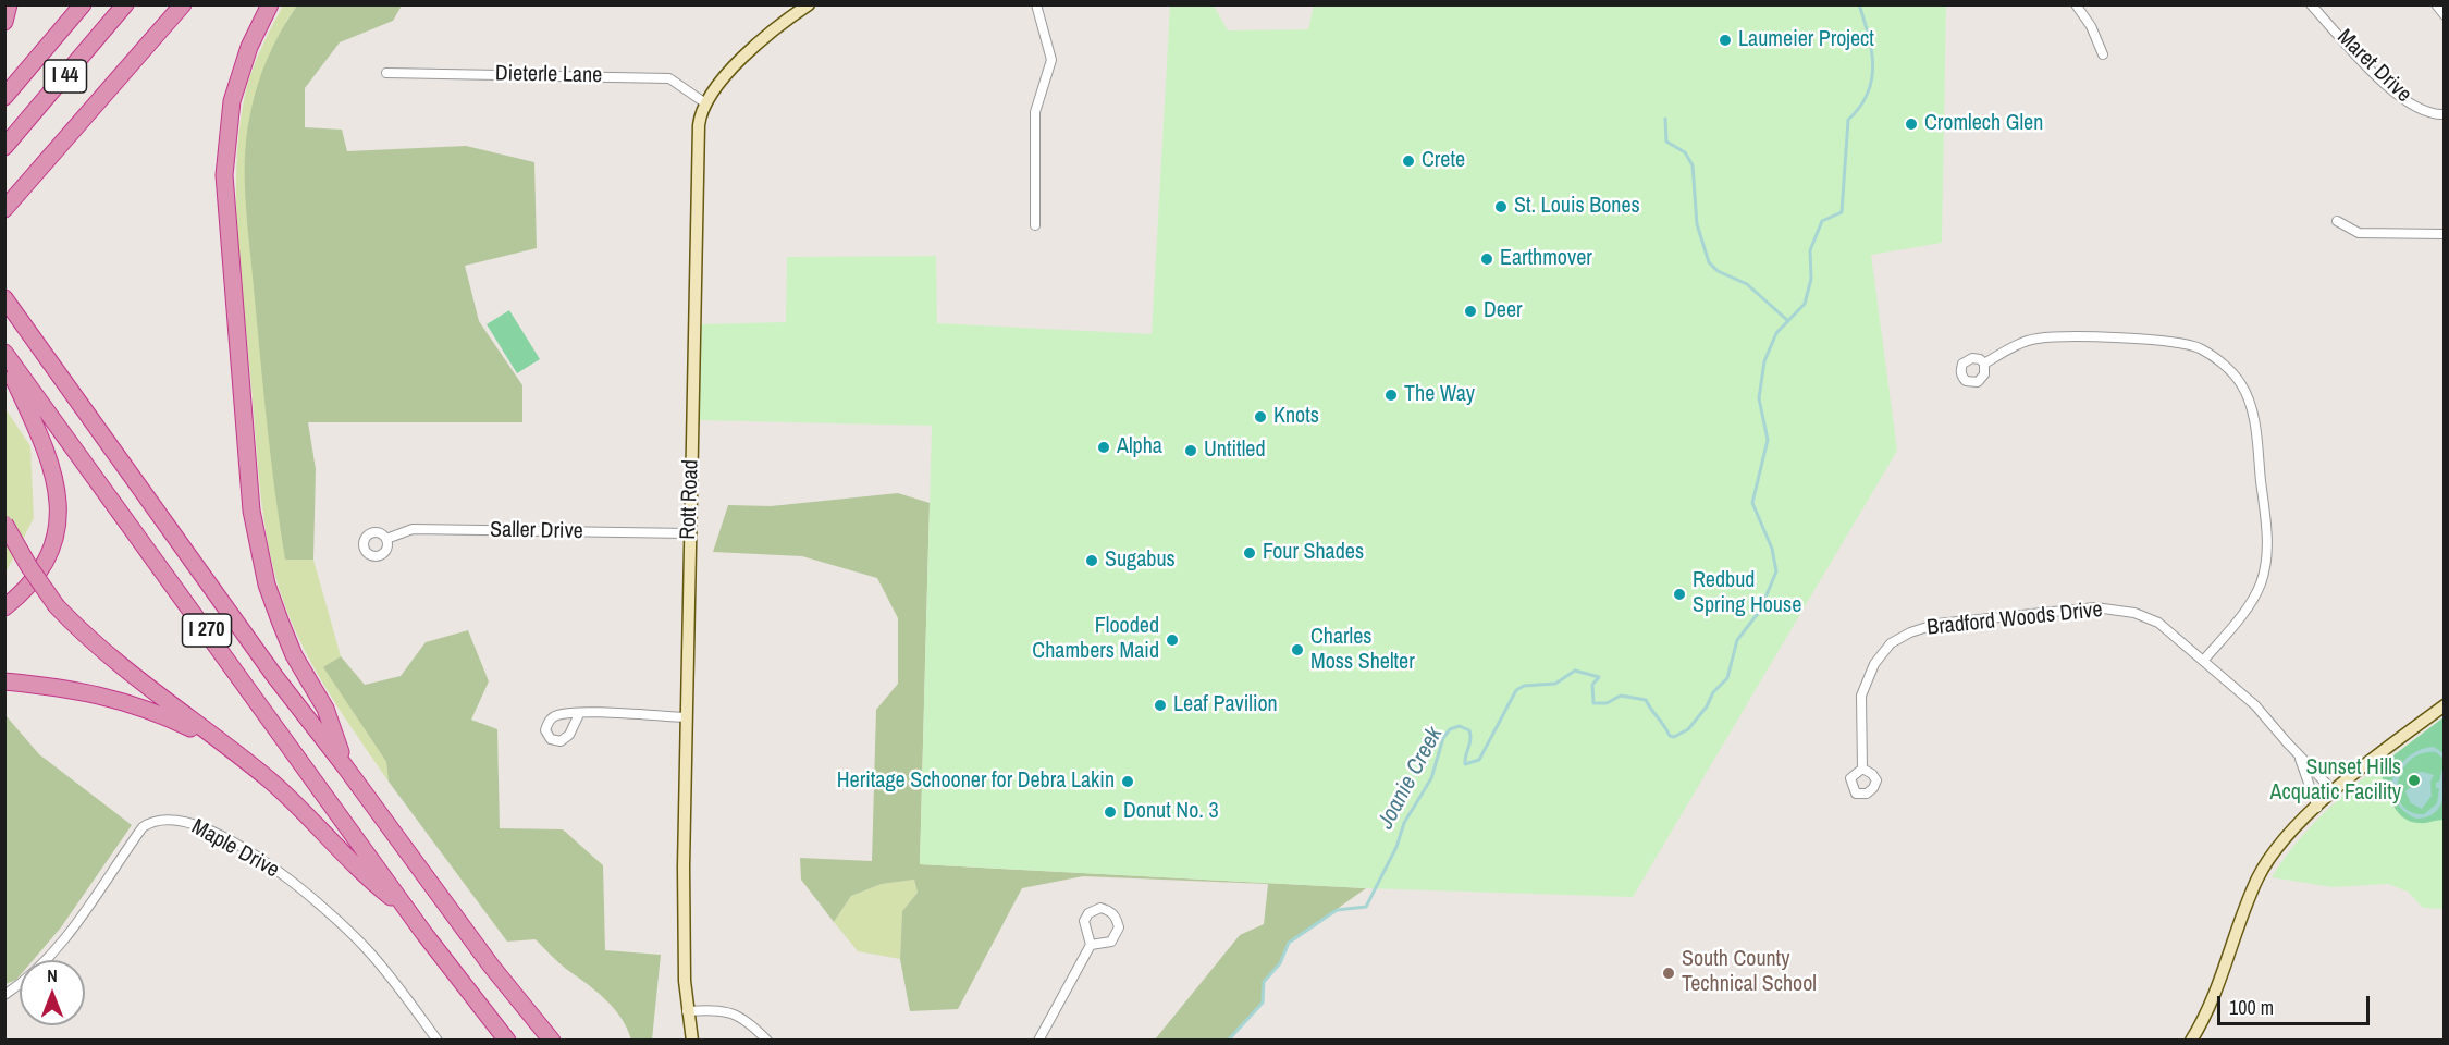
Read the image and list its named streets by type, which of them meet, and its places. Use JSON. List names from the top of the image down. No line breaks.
{"streets":{"highway":["I 44","I 270"],"street":["Maret Drive","Dieterle Lane","Rott Road","Saller Drive","Bradford Woods Drive","Maple Drive"]},"crossings":[["Dieterle Lane","Rott Road"],["Rott Road","Saller Drive"]],"water":["Joanie Creek"],"places":["Laumeier Project","Cromlech Glen","Crete","St. Louis Bones","Earthmover","Deer","The Way","Knots","Alpha","Untitled","Four Shades","Sugabus","Redbud Spring House","Flooded Chambers Maid","Charles Moss Shelter","Leaf Pavilion","Sunset Hills Acquatic Facility","Heritage Schooner for Debra Lakin","Donut No. 3","South County Technical School"],"scale_bar":"100 m","north":"top"}
